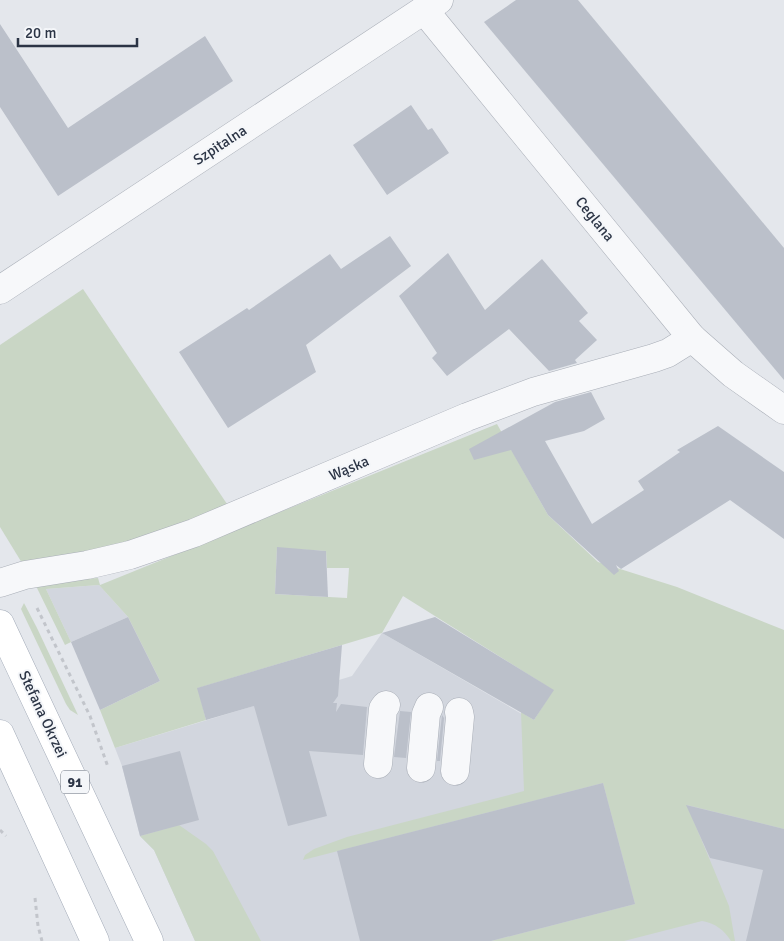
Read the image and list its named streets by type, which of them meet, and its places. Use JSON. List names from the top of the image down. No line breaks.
{"streets":{"main road":["Stefana Okrzei","91"],"street":["Szpitalna","Ceglana","Wąska"]},"crossings":[["Szpitalna","Ceglana"],["Ceglana","Wąska"]],"scale_bar":"20 m"}
